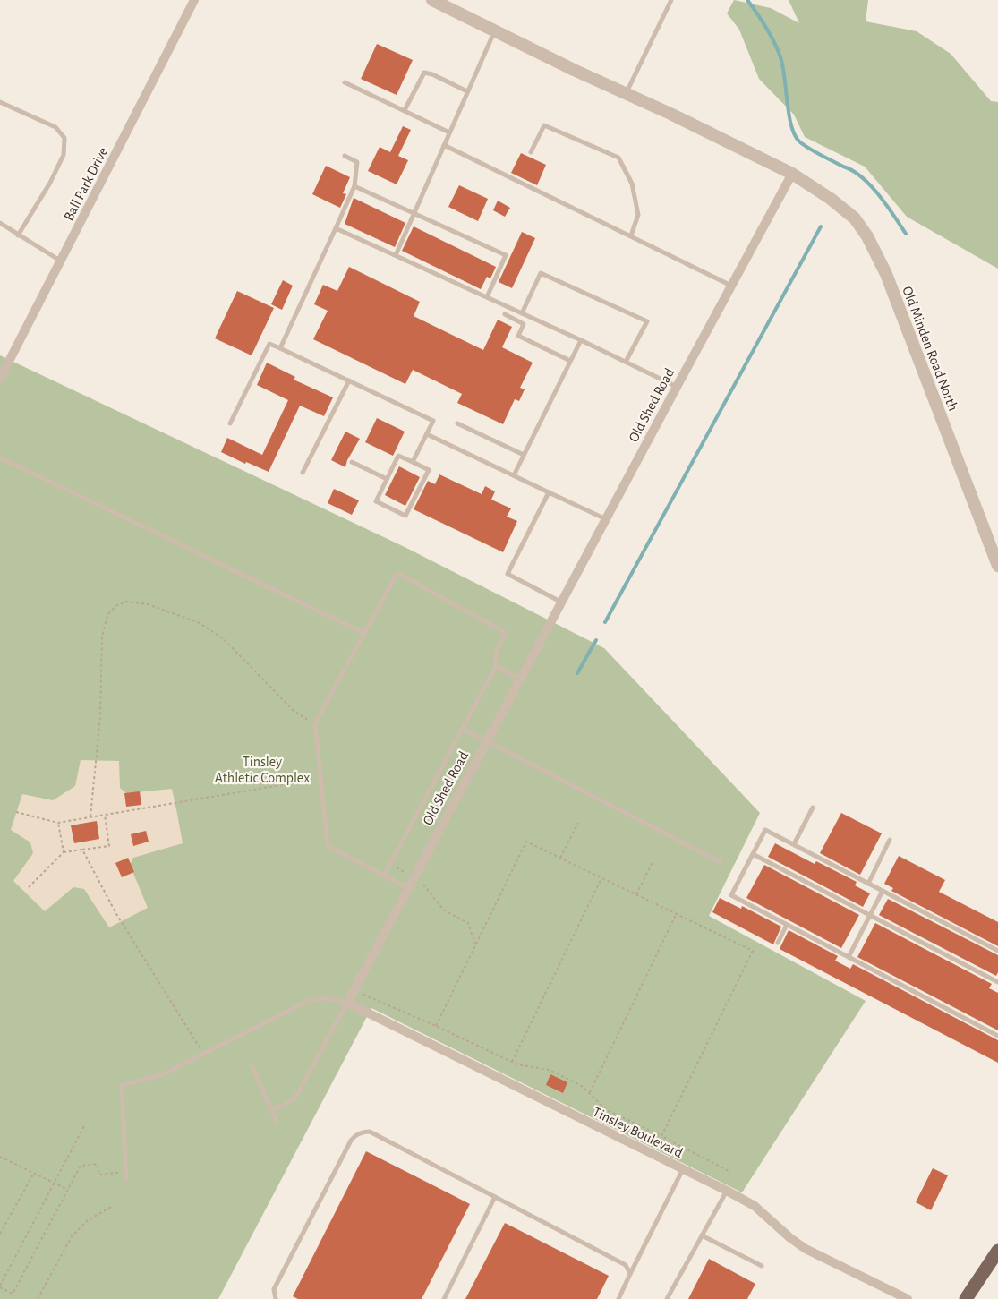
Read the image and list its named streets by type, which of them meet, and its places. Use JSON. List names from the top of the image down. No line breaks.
{"streets":{"street":["Ball Park Drive","Old Minden Road North","Old Shed Road","Tinsley Boulevard"]},"crossings":[["Old Minden Road North","Old Shed Road"],["Old Shed Road","Tinsley Boulevard"]],"parks":["Tinsley Athletic Complex"]}
